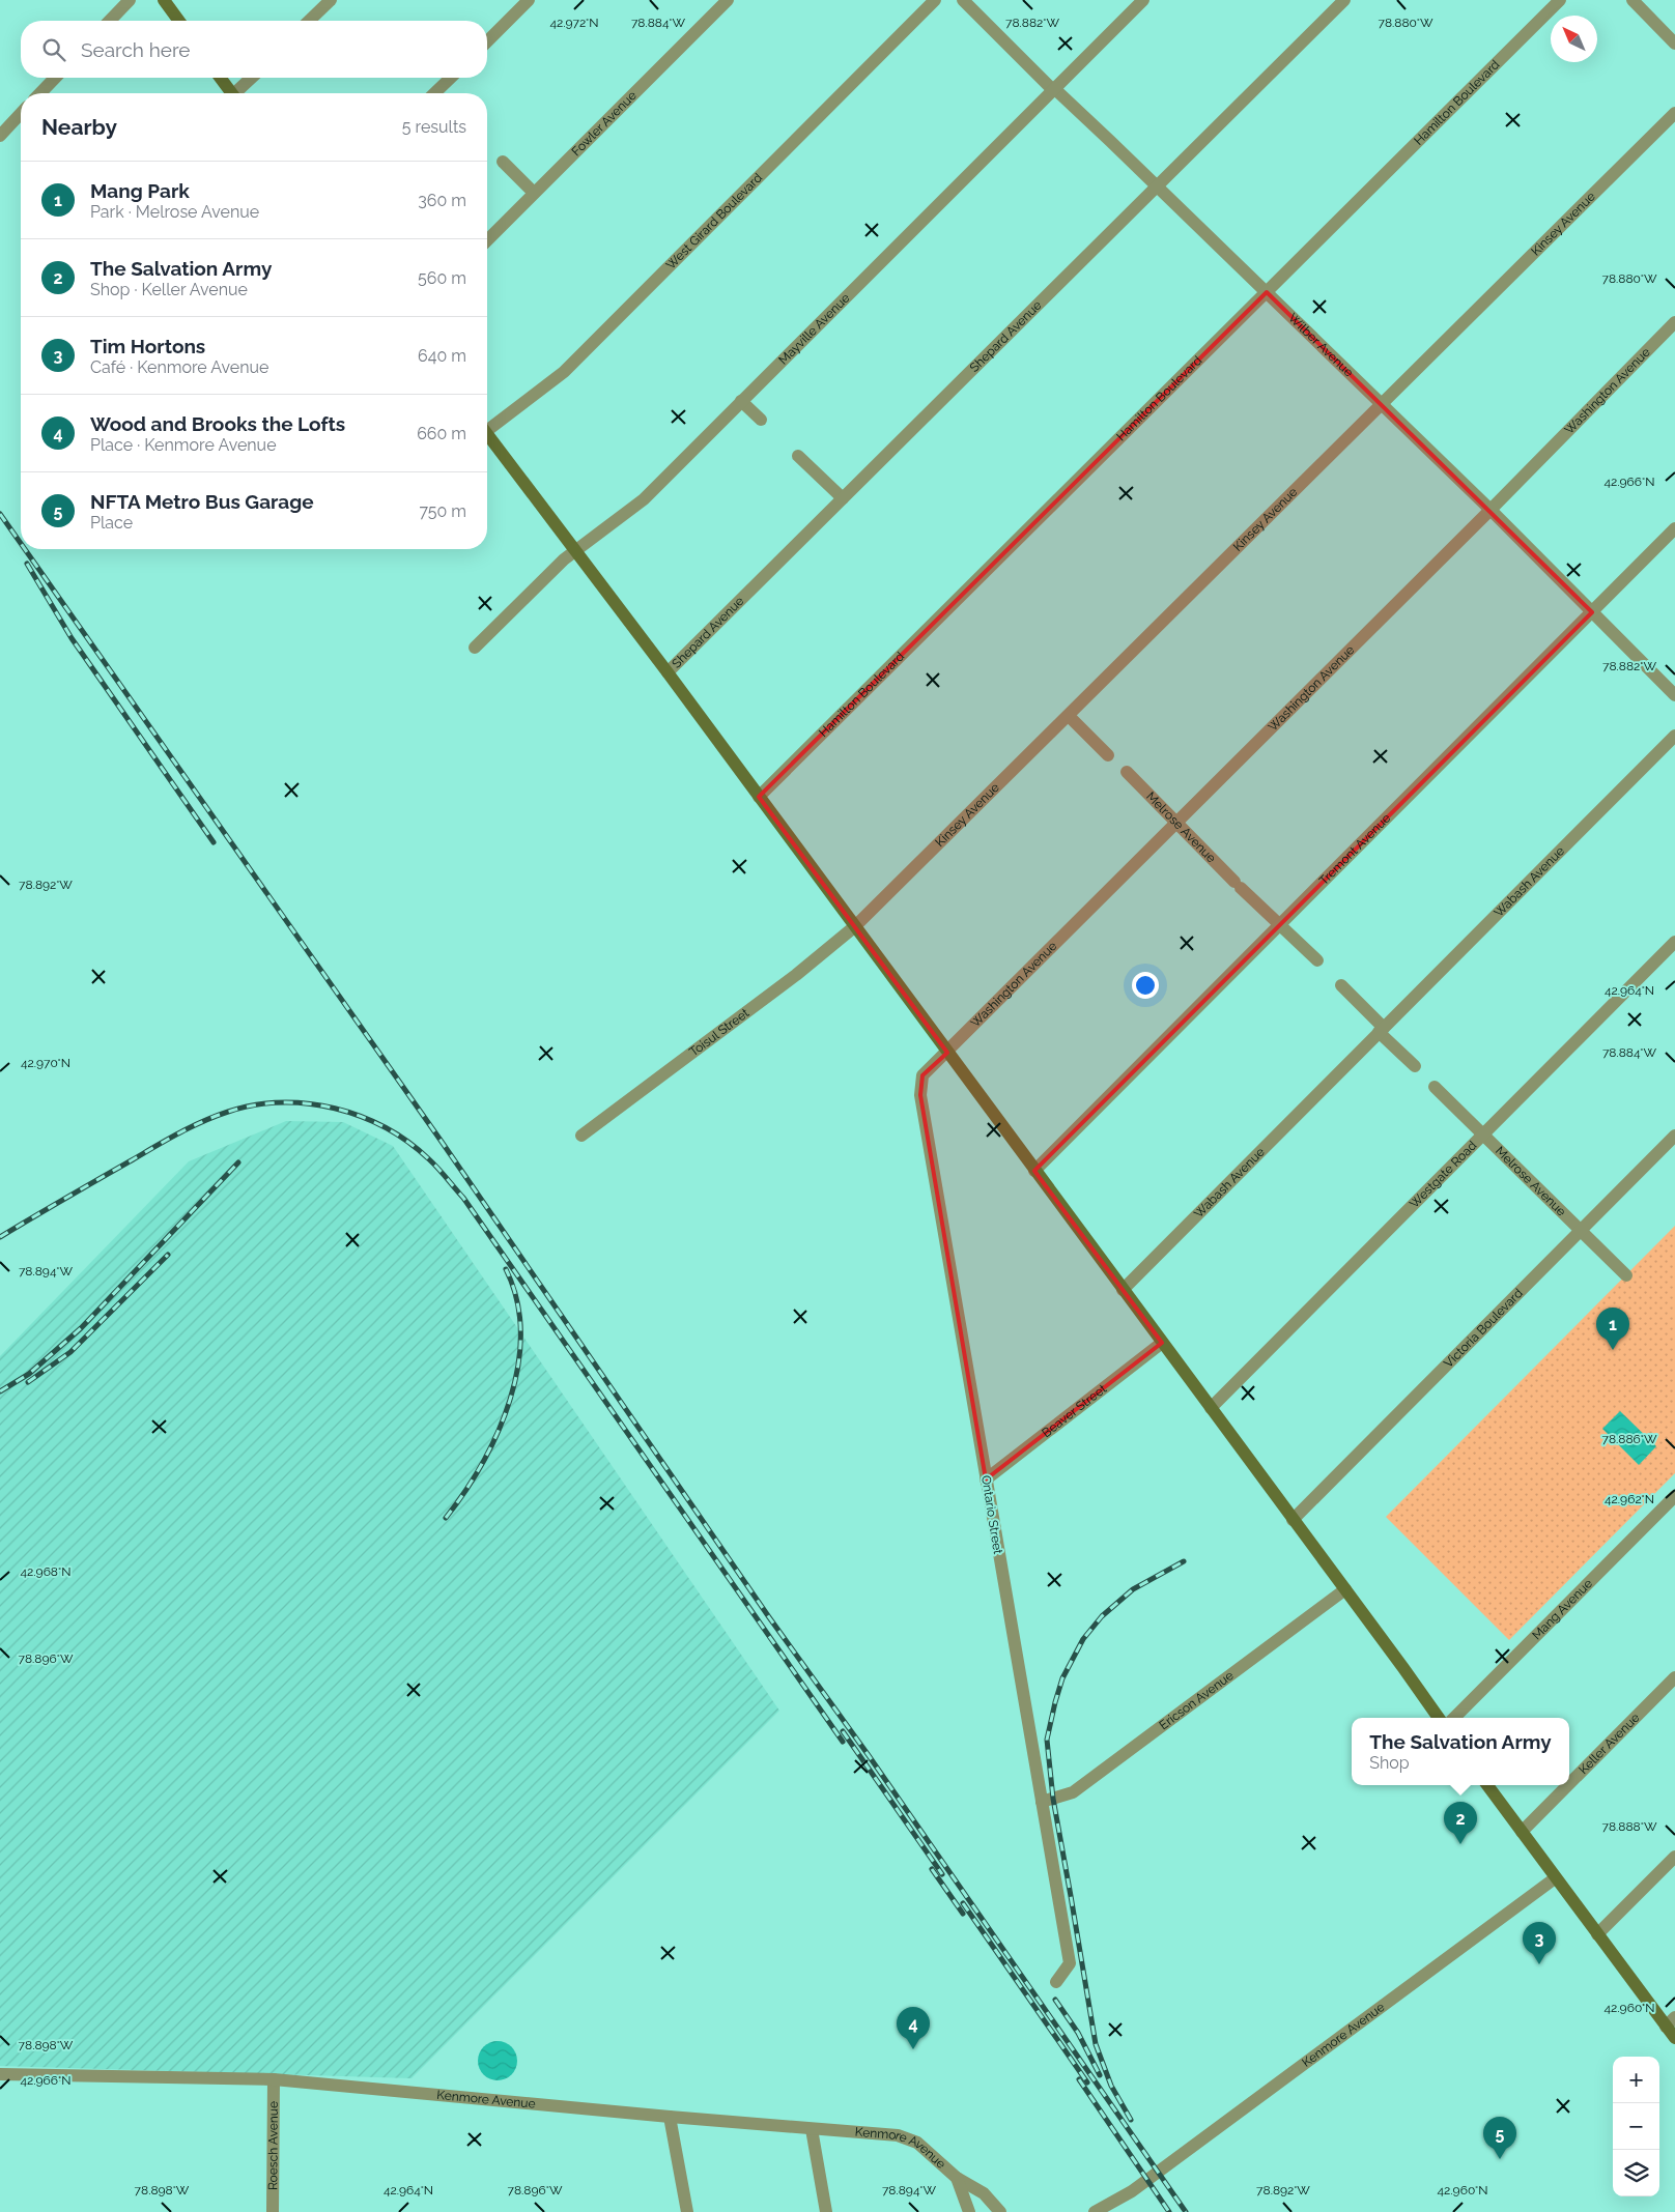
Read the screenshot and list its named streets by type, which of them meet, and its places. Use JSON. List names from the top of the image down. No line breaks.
{"streets":{"street":["Hamilton Boulevard","Fowler Avenue","West Girard Boulevard","Kinsey Avenue","Mayville Avenue","Shepard Avenue","Wilber Avenue","Washington Avenue","Melrose Avenue","Tremont Avenue","Wabash Avenue","Toisul Street","Westgate Road","Victoria Boulevard","Beaver Street","Ontario Street","Mang Avenue","Ericson Avenue","Keller Avenue","Kenmore Avenue","Roesch Avenue"]},"crossings":[["Hamilton Boulevard","Wilber Avenue"],["Kinsey Avenue","Wilber Avenue"],["Kinsey Avenue","Toisul Street"],["Mayville Avenue","Wilber Avenue"],["Shepard Avenue","Wilber Avenue"],["Wilber Avenue","Washington Avenue"],["Wilber Avenue","Tremont Avenue"],["Washington Avenue","Melrose Avenue"],["Washington Avenue","Ontario Street"],["Melrose Avenue","Tremont Avenue"],["Melrose Avenue","Westgate Road"],["Melrose Avenue","Victoria Boulevard"],["Beaver Street","Ontario Street"],["Ontario Street","Ericson Avenue"],["Kenmore Avenue","Roesch Avenue"]],"north":"top left","page":{"search":"Search here","heading":["Nearby","5 results"],"list":[{"mark":"1","name":"Mang Park","note":"Park · Melrose Avenue","value":"360 m"},{"mark":"2","name":"The Salvation Army","note":"Shop · Keller Avenue","value":"560 m"},{"mark":"3","name":"Tim Hortons","note":"Café · Kenmore Avenue","value":"640 m"},{"mark":"4","name":"Wood and Brooks the Lofts","note":"Place · Kenmore Avenue","value":"660 m"},{"mark":"5","name":"NFTA Metro Bus Garage","note":"Place","value":"750 m"}],"pins":["1","2","3","4","5"],"popup":["The Salvation Army","Shop"],"map_buttons":["+","−"]},"coordinates":["42.972°N","78.884°W","78.882°W","78.880°W","42.966°N","78.892°W","42.964°N","42.970°N","78.894°W","78.886°W","42.962°N","42.968°N","78.896°W","78.888°W","42.960°N","78.898°W"]}
